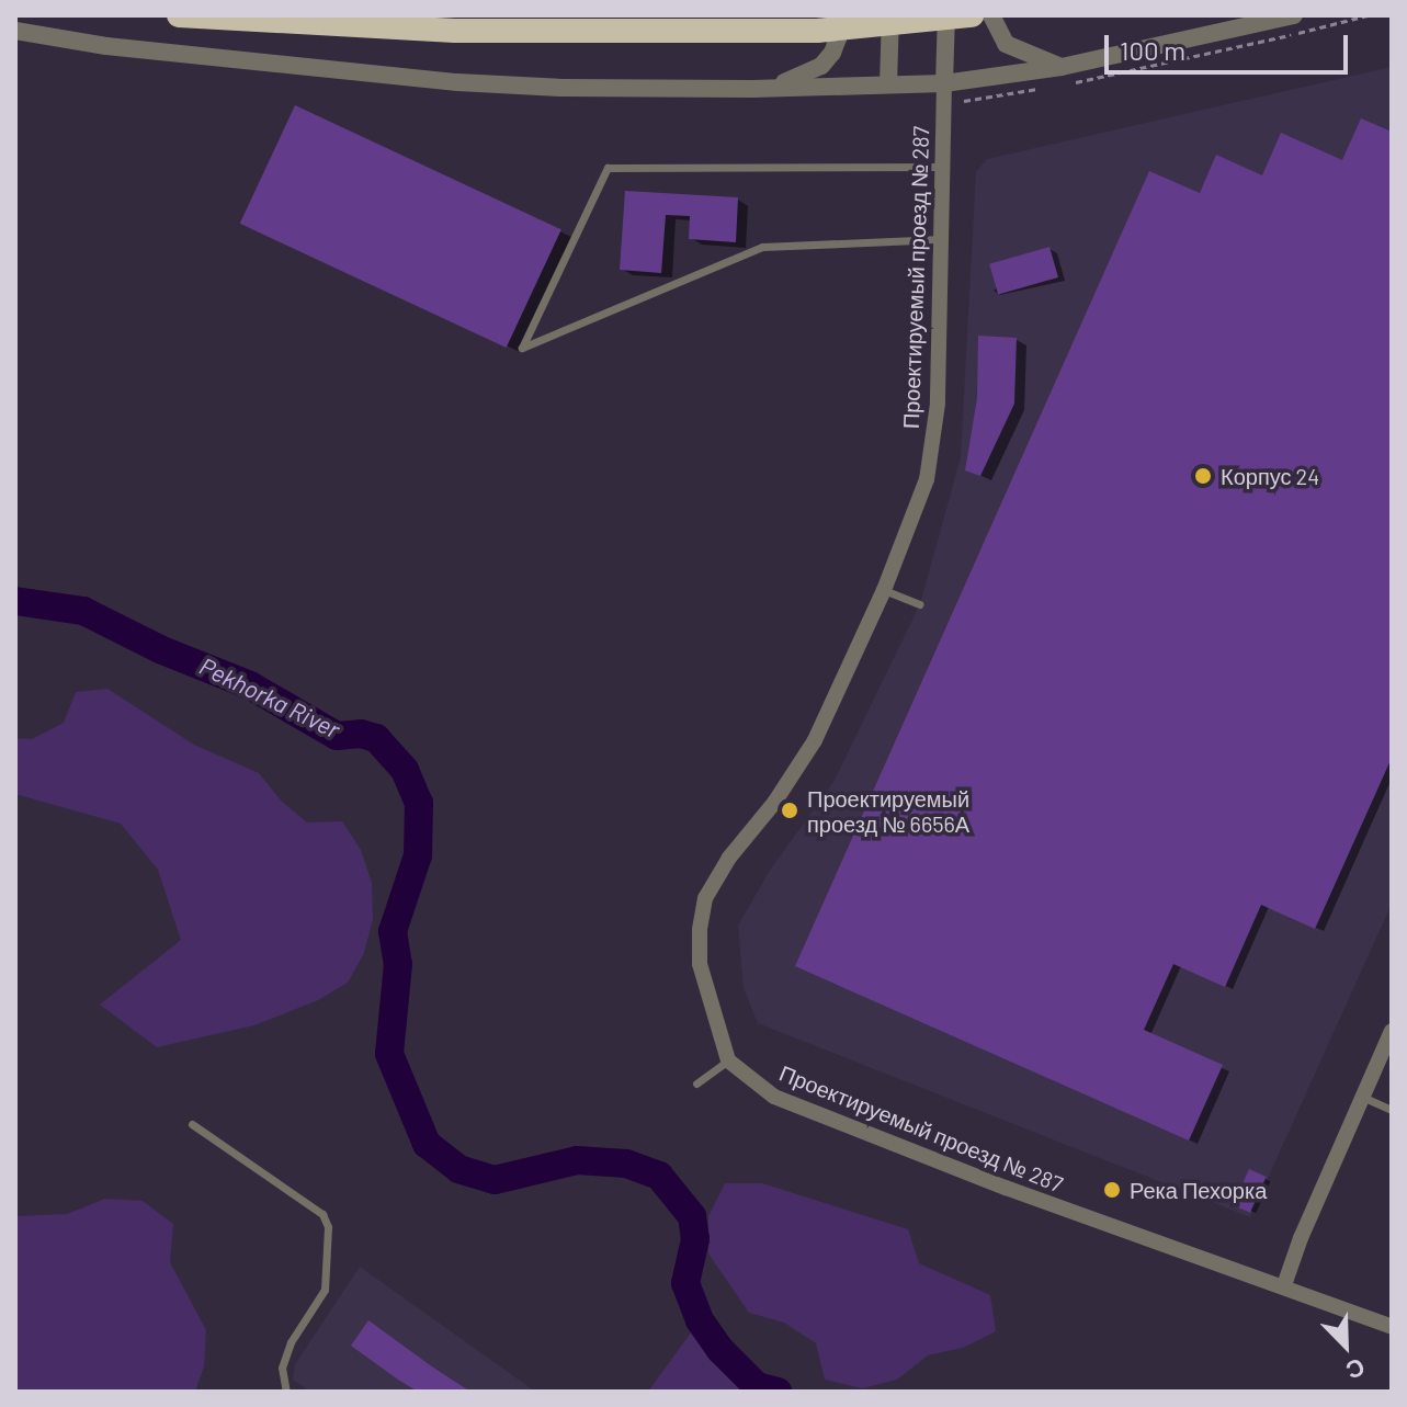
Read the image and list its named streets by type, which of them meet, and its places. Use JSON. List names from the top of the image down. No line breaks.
{"streets":{"street":["Проектируемый проезд № 287"]},"water":["Pekhorka River"],"places":["Корпус 24","Проектируемый проезд № 6656А","Река Пехорка"],"scale_bar":"100 m","north":"bottom right"}
